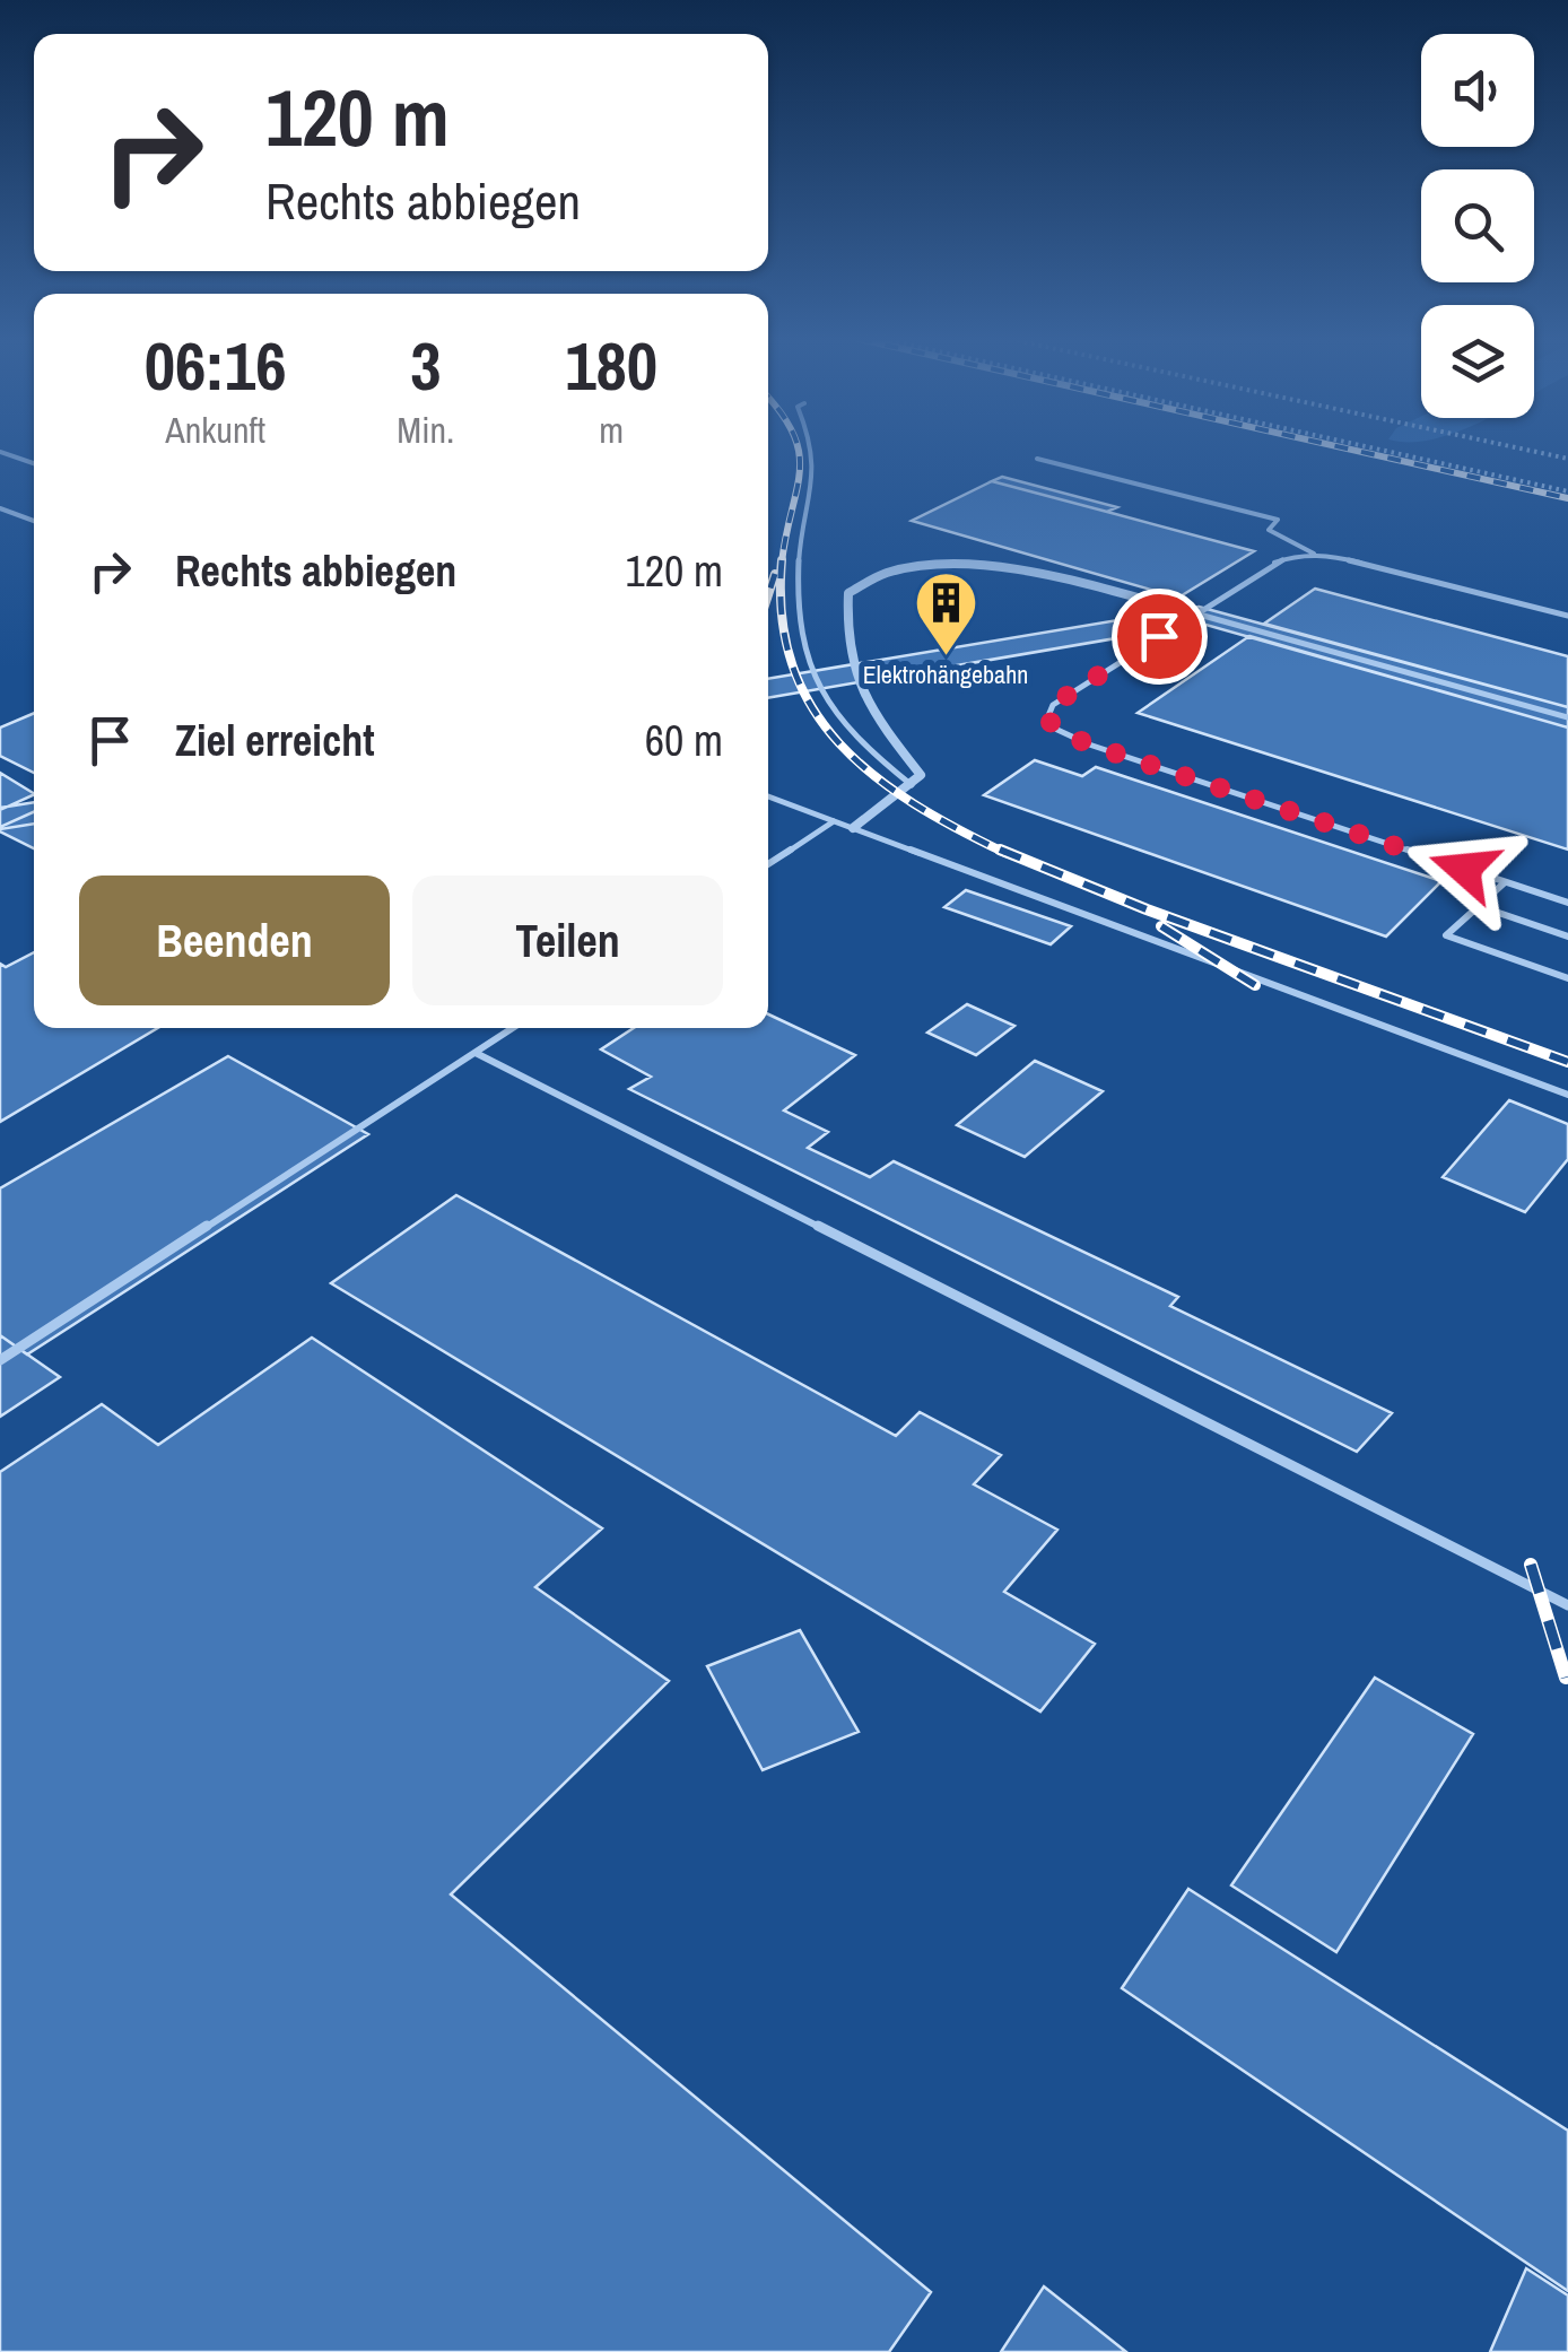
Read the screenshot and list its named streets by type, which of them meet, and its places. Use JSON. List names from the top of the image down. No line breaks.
{"places":{"building":["Elektrohängebahn"]},"page":{"turn":["120 m","Rechts abbiegen"],"eta":["06:16","Ankunft","3","Min.","180","m"],"list":[{"name":"Rechts abbiegen","value":"120 m"},{"name":"Ziel erreicht","value":"60 m"}],"buttons":["Beenden","Teilen"]}}
